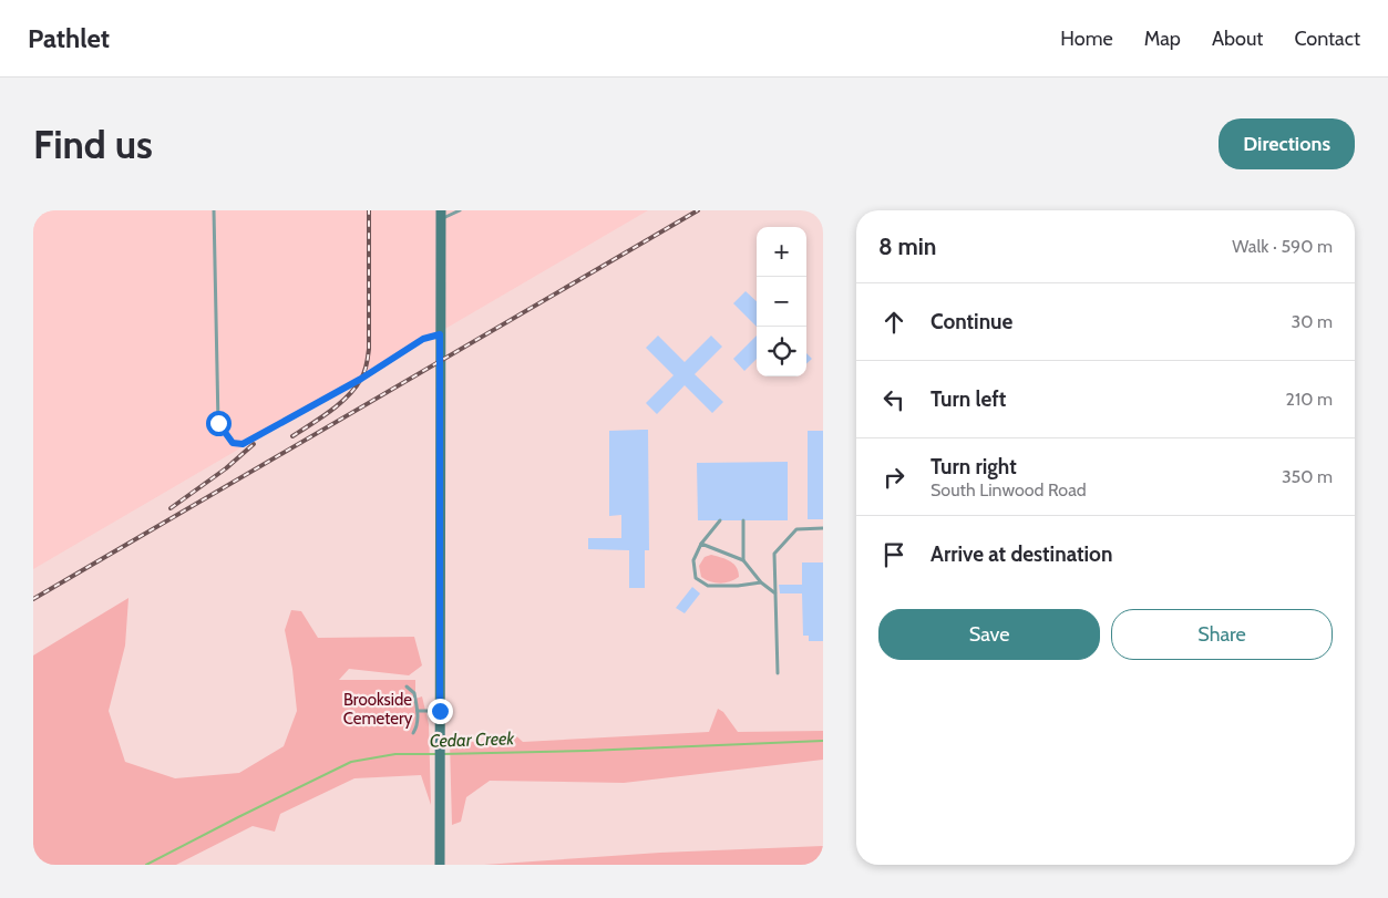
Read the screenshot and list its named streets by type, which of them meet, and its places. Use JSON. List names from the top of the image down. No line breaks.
{"water":["Cedar Creek"],"parks":["Brookside Cemetery"],"page":{"header":"Pathlet","nav":["Home","Map","About","Contact"],"buttons":["Directions",["Save","Share"]],"title":"Find us","heading":["8 min","Walk · 590 m"],"map_buttons":["+","−"],"list":[["Continue","30 m"],["Turn left","210 m"],["Turn right","South Linwood Road","350 m"],"Arrive at destination"]}}
